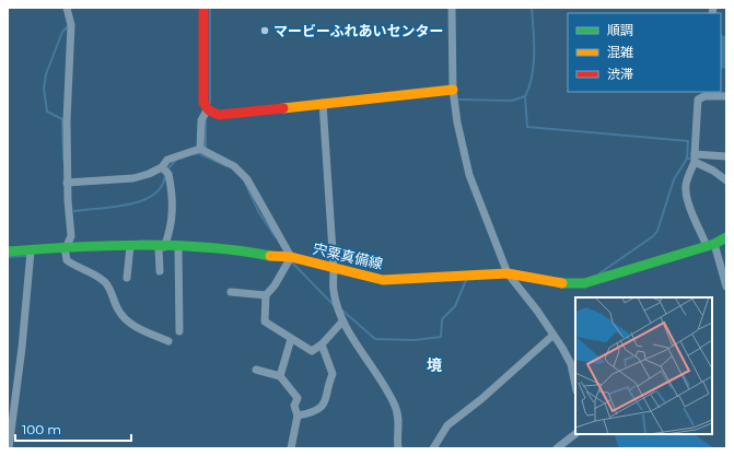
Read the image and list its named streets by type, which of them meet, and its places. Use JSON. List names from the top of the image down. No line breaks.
{"streets":{"main road":["宍粟真備線"]},"districts":["境"],"places":["マービーふれあいセンター"],"legend":["順調","混雑","渋滞"],"scale_bar":"100 m"}
